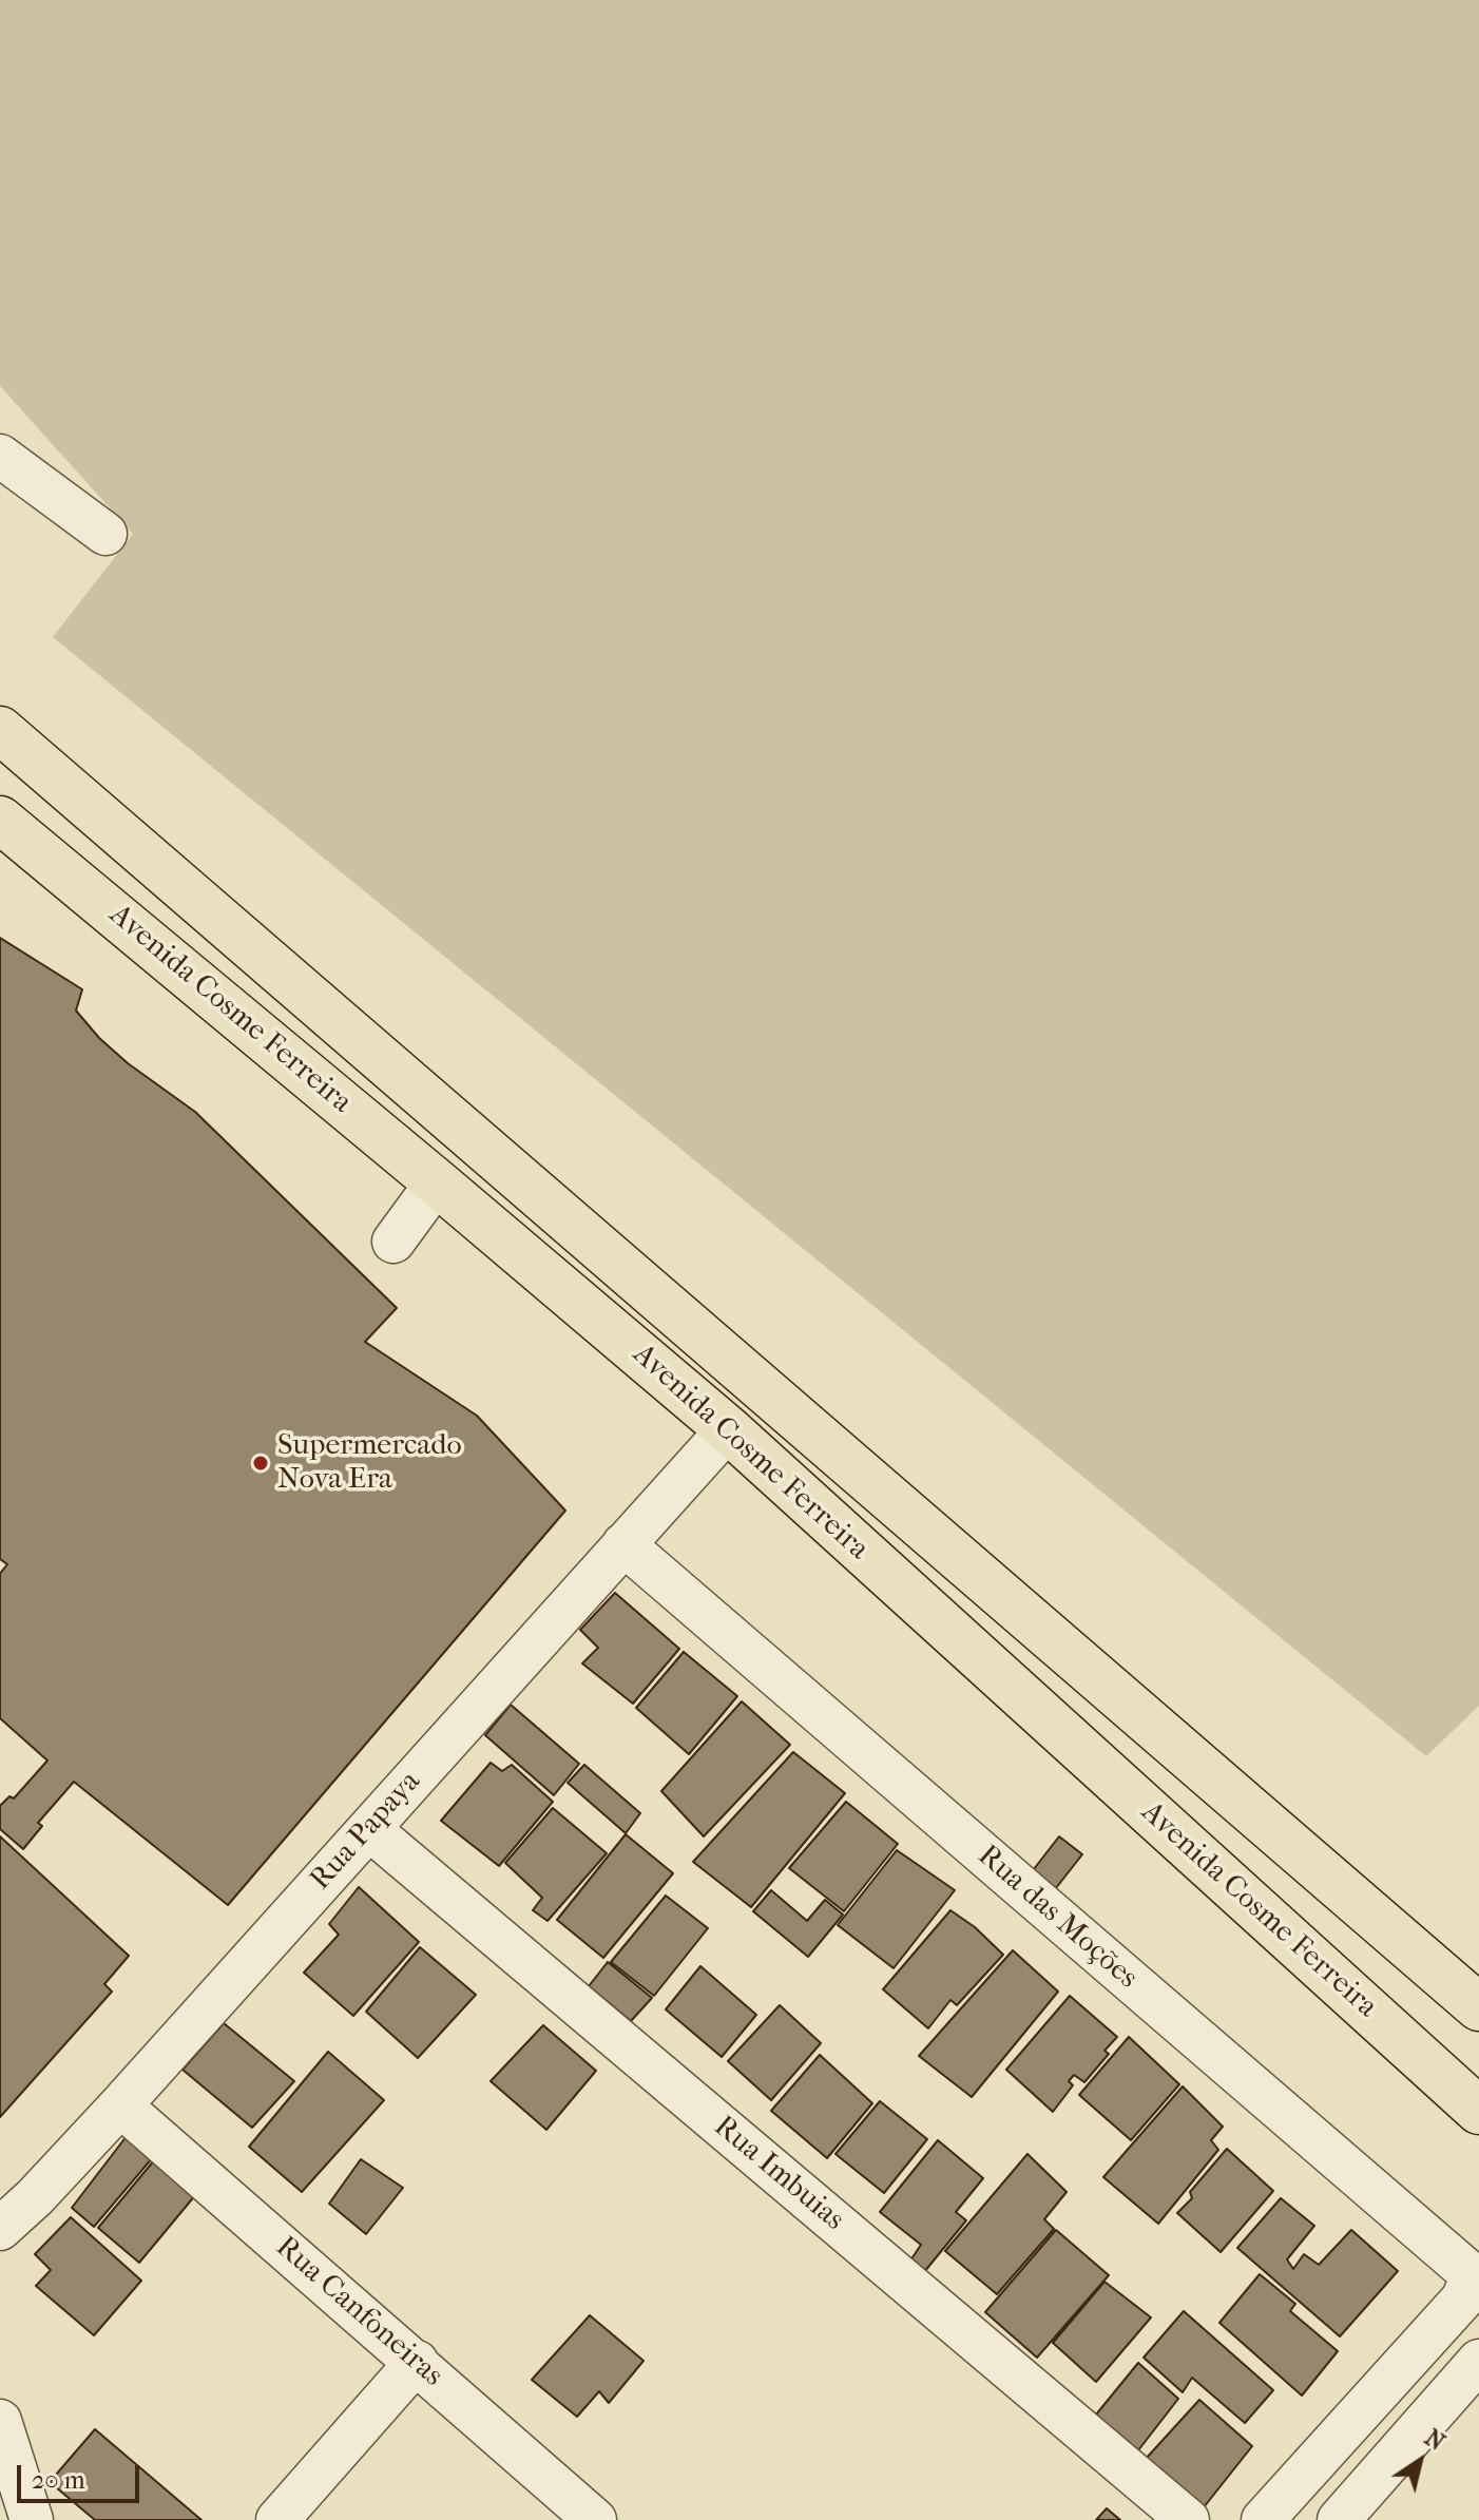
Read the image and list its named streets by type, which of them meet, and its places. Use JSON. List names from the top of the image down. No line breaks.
{"streets":{"main road":["Avenida Cosme Ferreira"],"street":["Rua Papaya","Rua das Moções","Rua Imbuias","Rua Canfoneiras"]},"crossings":[["Avenida Cosme Ferreira","Rua Papaya"],["Rua Papaya","Rua das Moções"],["Rua Papaya","Rua Imbuias"],["Rua Papaya","Rua Canfoneiras"]],"places":["Supermercado Nova Era"],"scale_bar":"20 m","north":"top right"}
